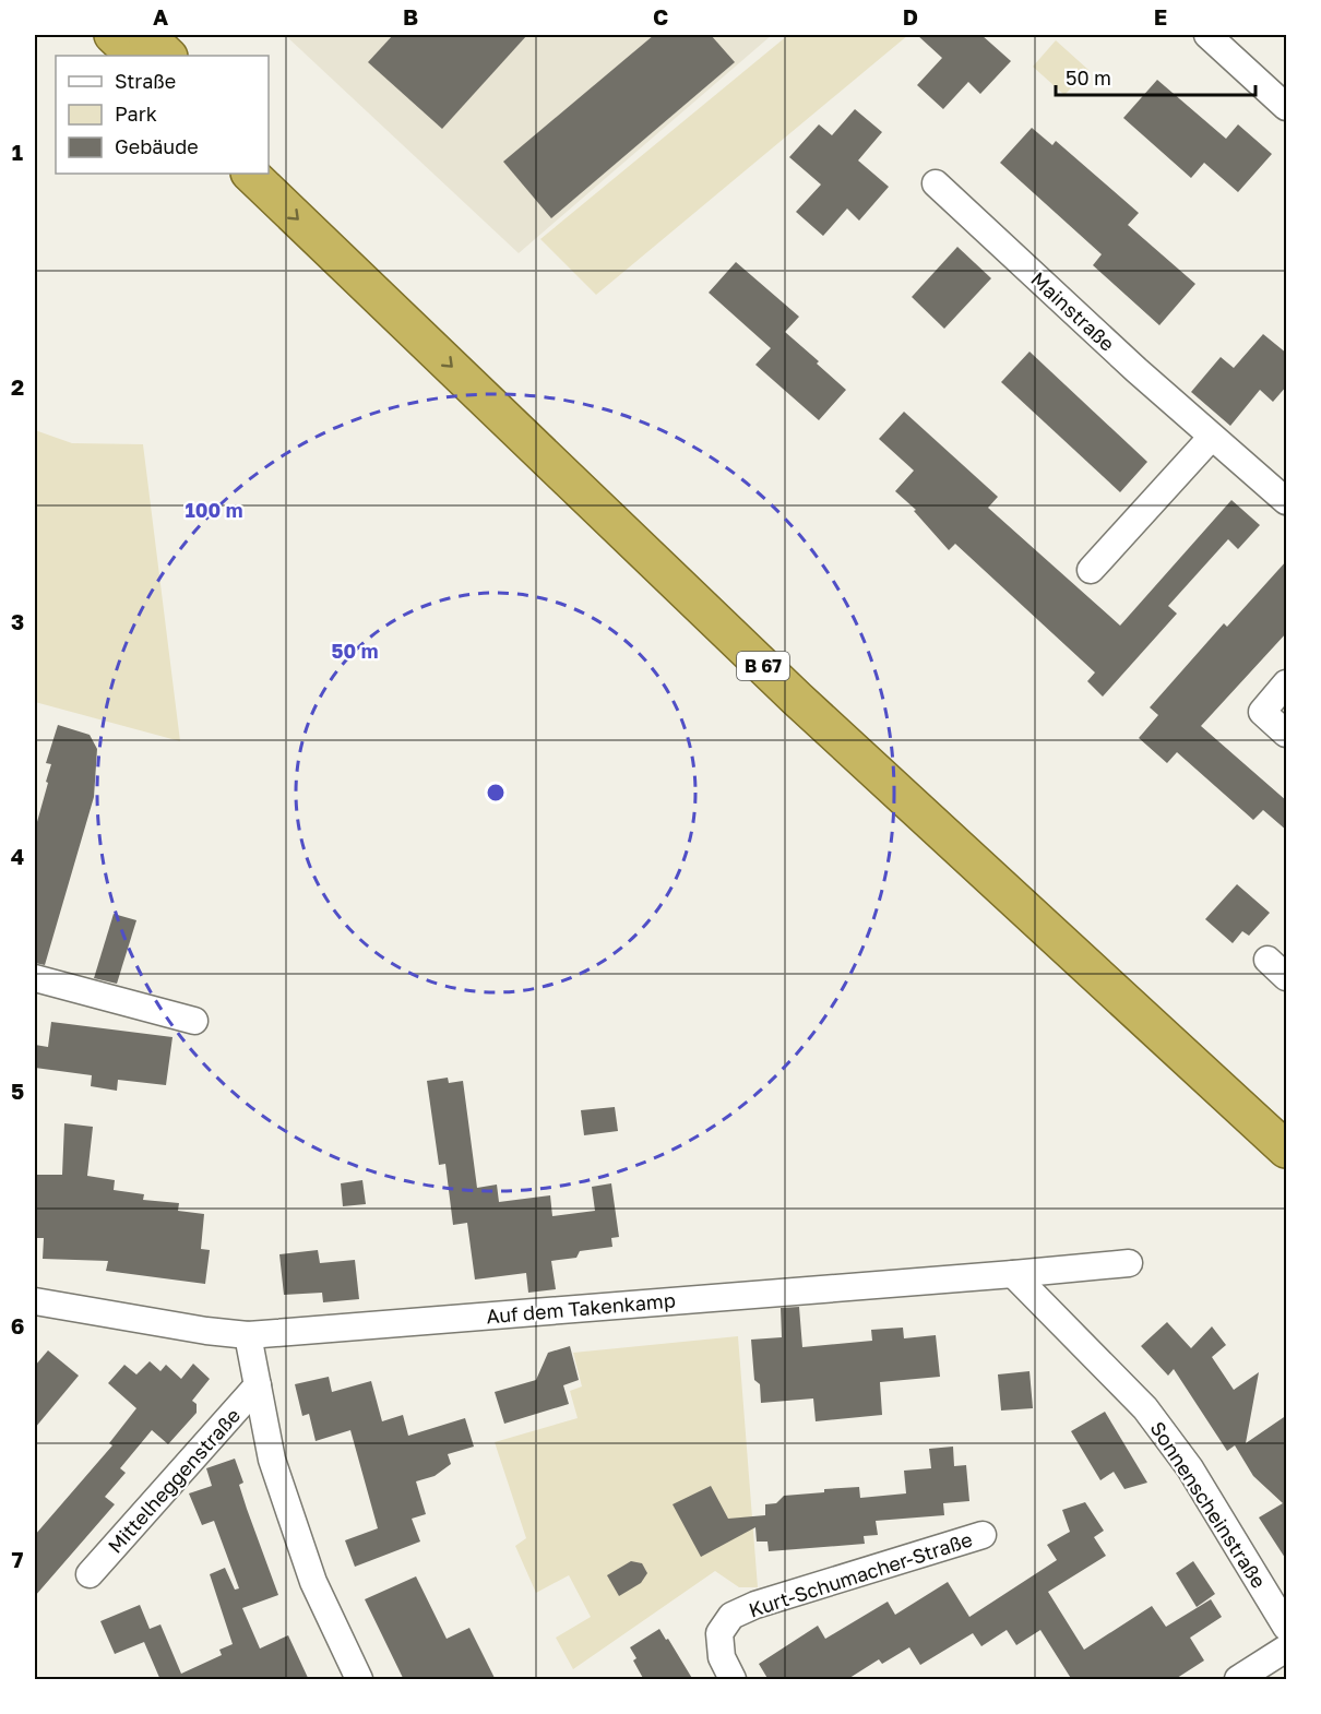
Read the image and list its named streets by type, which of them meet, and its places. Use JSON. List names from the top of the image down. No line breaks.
{"streets":{"highway":["B 67"],"street":["Mainstraße","Auf dem Takenkamp","Mittelheggenstraße","Sonnenscheinstraße","Kurt-Schumacher-Straße"]},"crossings":[["Auf dem Takenkamp","Mittelheggenstraße"],["Auf dem Takenkamp","Sonnenscheinstraße"]],"legend":["Straße","Park","Gebäude"],"scale_bar":"50 m","grid":{"columns":["A","B","C","D","E"],"rows":["1","2","3","4","5","6","7"]},"rings":["100 m","50 m"]}
